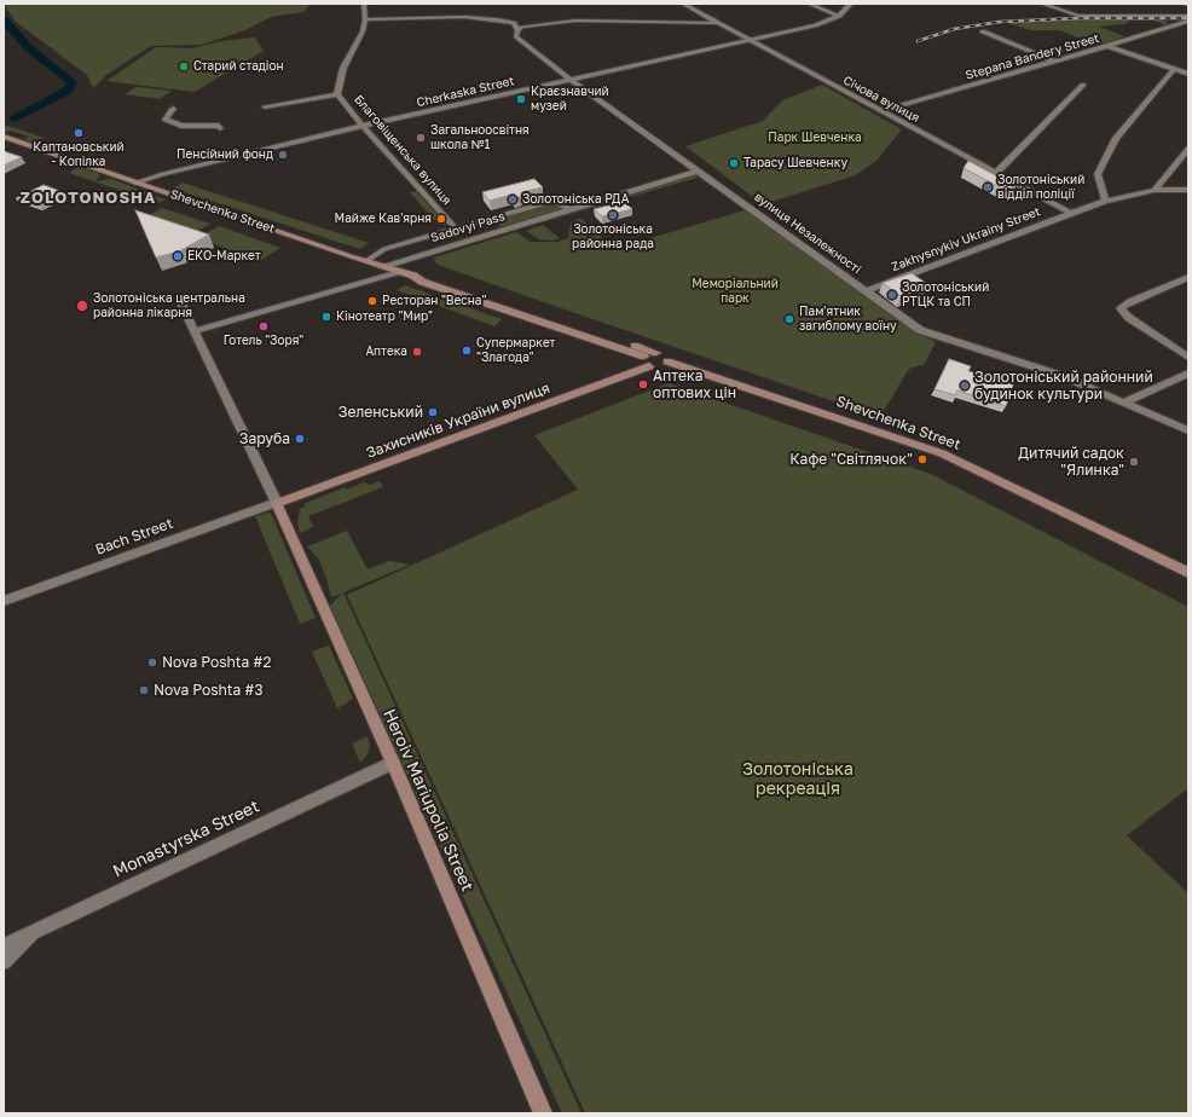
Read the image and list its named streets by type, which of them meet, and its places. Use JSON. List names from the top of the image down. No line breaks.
{"streets":{"main road":["Shevchenka Street","Захисників України вулиця","Heroiv Mariupolia Street"],"street":["Stepana Bandery Street","Cherkaska Street","Січова вулиця","Благовіщенська вулиця","Sadovyi Pass","вулиця Незалежності","Zakhysnykiv Ukrainy Street","Bach Street","Monastyrska Street"]},"crossings":[["Stepana Bandery Street","Січова вулиця"],["Cherkaska Street","Січова вулиця"],["Cherkaska Street","Благовіщенська вулиця"],["Cherkaska Street","Shevchenka Street"],["Cherkaska Street","вулиця Незалежності"],["Січова вулиця","Zakhysnykiv Ukrainy Street"],["Благовіщенська вулиця","вулиця Незалежності"],["Shevchenka Street","Sadovyi Pass"],["Shevchenka Street","Захисників України вулиця"],["Sadovyi Pass","вулиця Незалежності"],["вулиця Незалежності","Zakhysnykiv Ukrainy Street"],["Захисників України вулиця","Bach Street"],["Захисників України вулиця","Heroiv Mariupolia Street"],["Bach Street","Heroiv Mariupolia Street"],["Heroiv Mariupolia Street","Monastyrska Street"]],"districts":["ZOLOTONOSHA"],"parks":["Парк Шевченка","Меморіальний парк","Золотоніська рекреація"],"places":["Старий стадіон","Краєзнавчий музей","Каптановський - Копілка","Загальноосвітня школа №1","Пенсійний фонд","Тарасу Шевченку","Золотоніський відділ поліції","Золотоніська РДА","Золотоніська районна рада","Майже Кав'ярня","ЕКО-Маркет","Золотоніський РТЦК та СП","Ресторан \"Весна\"","Золотоніська центральна районна лікарня","Кінотеатр \"Мир\"","Пам'ятник загиблому воїну","Готель \"Зоря\"","Супермаркет \"Злагода\"","Аптека","Аптека оптових цін","Золотоніський районний будинок культури","Зеленський","Заруба","Кафе \"Світлячок\"","Дитячий садок \"Ялинка\"","Nova Poshta #2","Nova Poshta #3"]}
